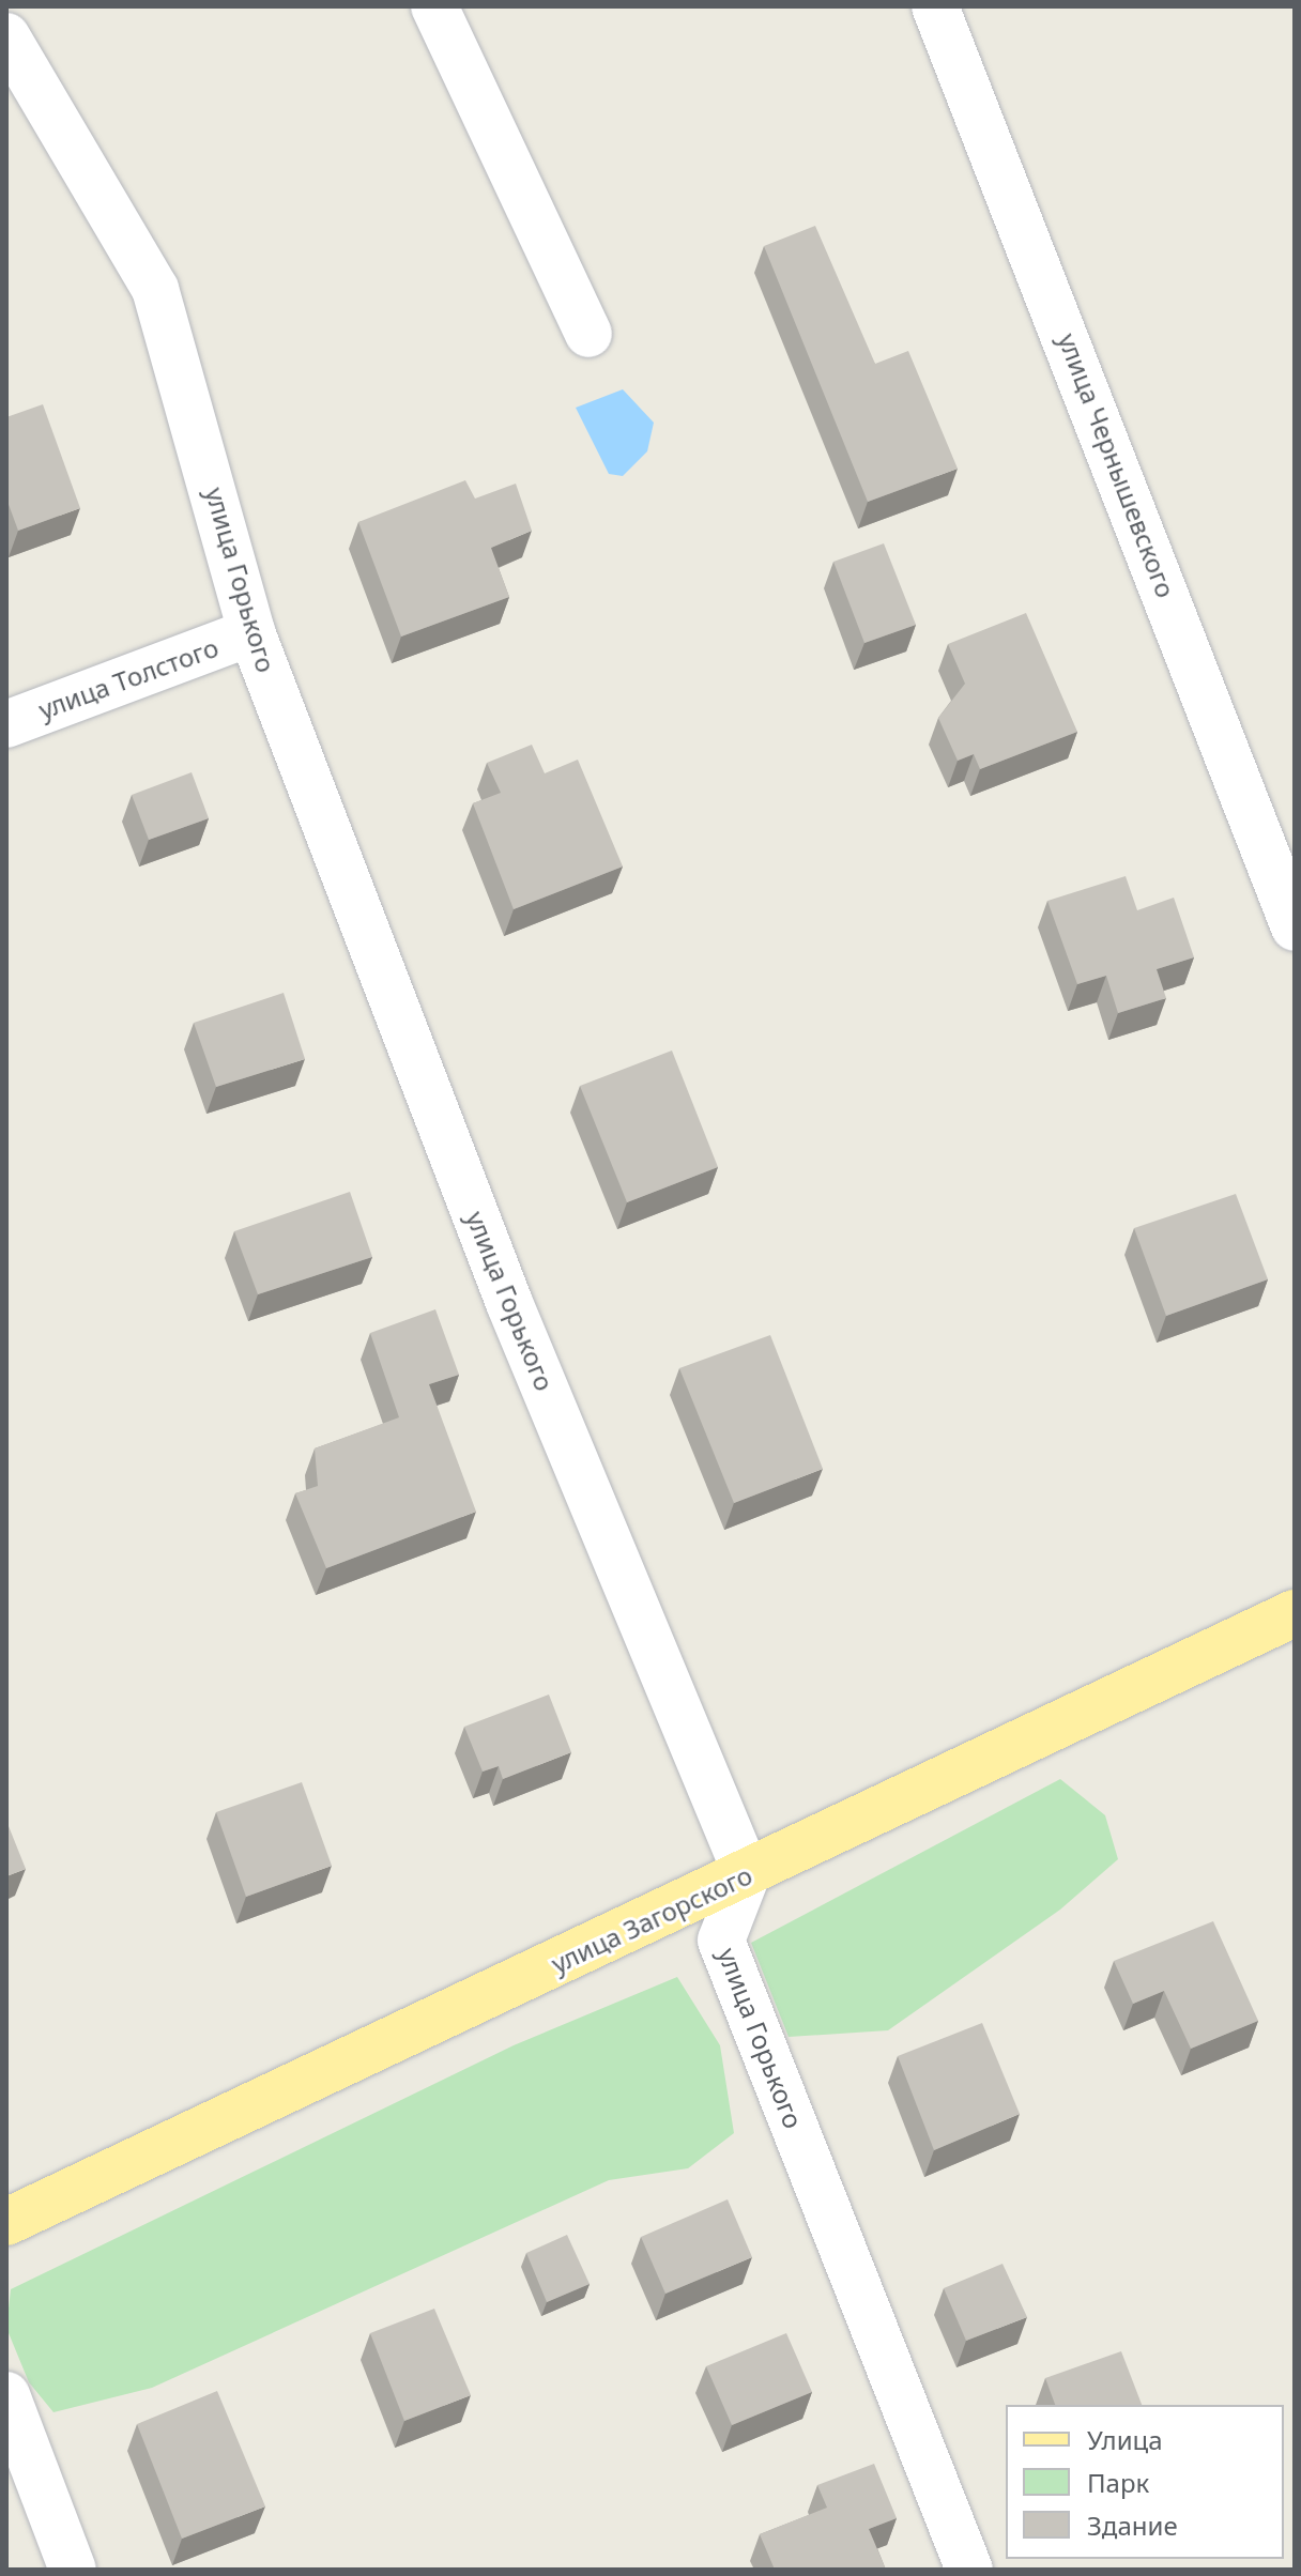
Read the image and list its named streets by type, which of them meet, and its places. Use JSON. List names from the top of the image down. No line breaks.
{"streets":{"main road":["улица Загорского"],"street":["улица Чернышевского","улица Горького","улица Толстого"]},"crossings":[["улица Горького","улица Толстого"],["улица Горького","улица Загорского"]],"legend":["Улица","Парк","Здание"]}
